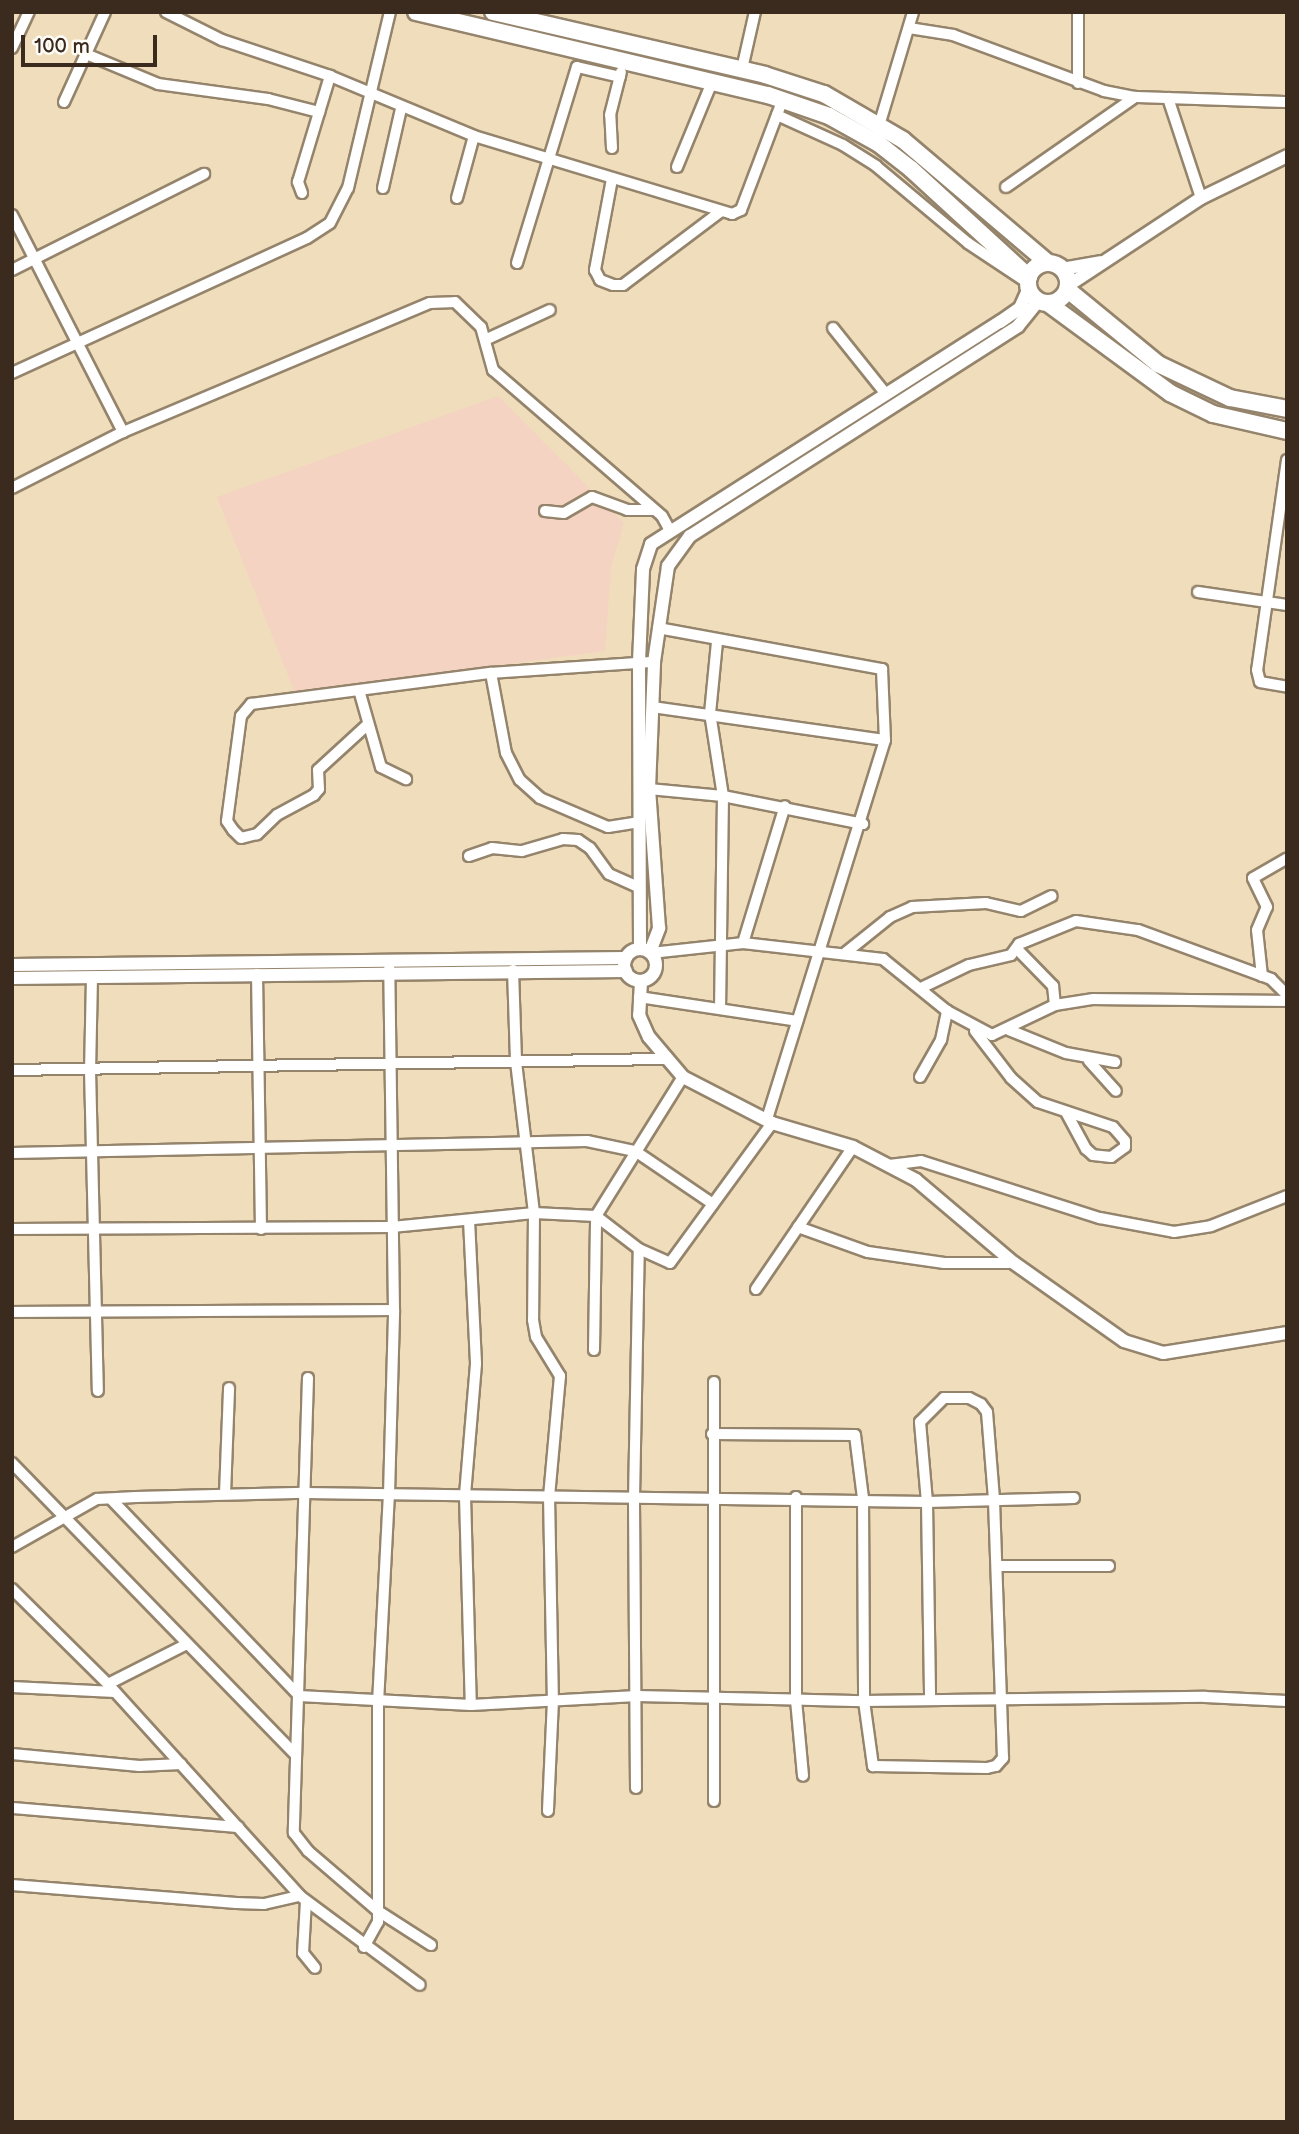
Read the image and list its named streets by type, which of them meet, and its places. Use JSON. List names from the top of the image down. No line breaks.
{"scale_bar":"100 m"}
